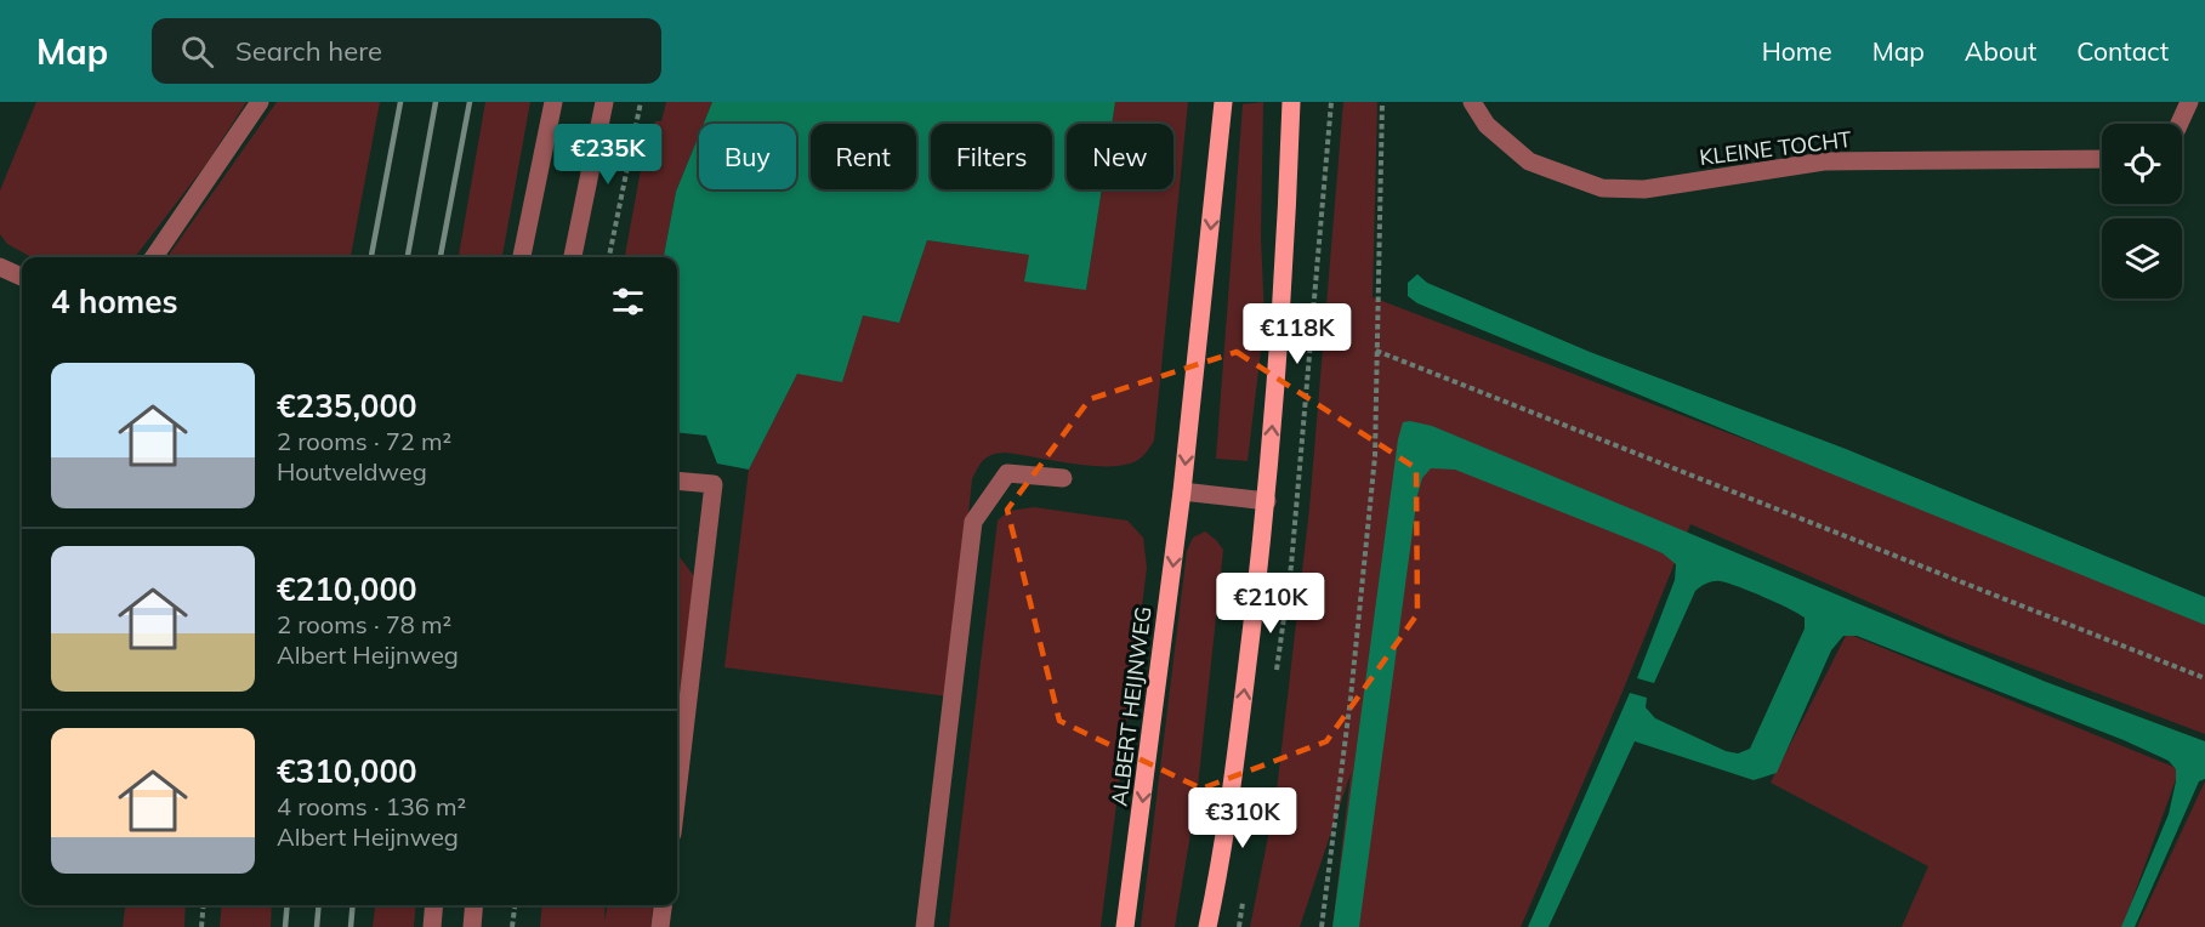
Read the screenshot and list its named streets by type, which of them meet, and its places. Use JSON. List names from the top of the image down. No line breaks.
{"streets":{"main road":["ALBERT HEIJNWEG"],"street":["KLEINE TOCHT"]},"page":{"header":"Map","search":"Search here","nav":["Home","Map","About","Contact"],"price":["€235K","€118K","€210K","€310K"],"chip":["Buy","Rent","Filters","New"],"heading":"4 homes","list":[{"name":"€235,000","note":"2 rooms · 72 m² · Houtveldweg"},{"name":"€210,000","note":"2 rooms · 78 m² · Albert Heijnweg"},{"name":"€310,000","note":"4 rooms · 136 m² · Albert Heijnweg"}]}}
